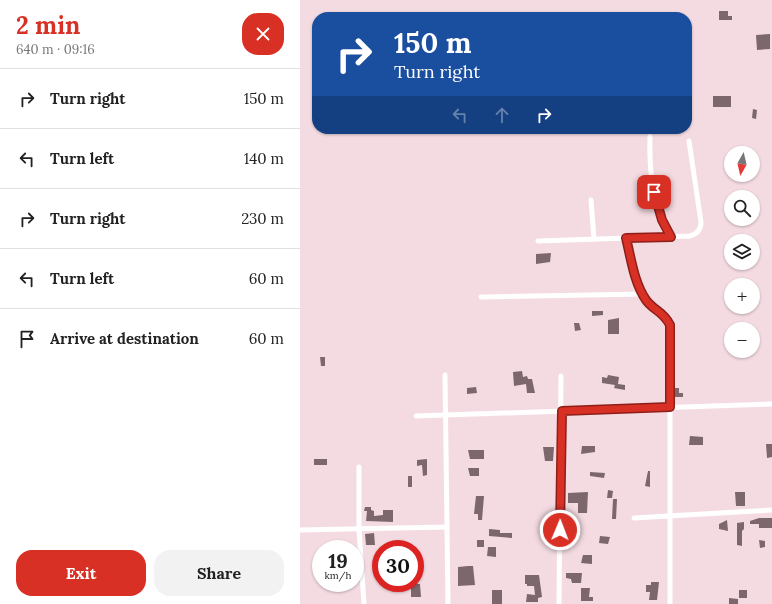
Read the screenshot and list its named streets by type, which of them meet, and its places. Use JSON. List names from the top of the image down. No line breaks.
{"north":"bottom","page":{"heading":["2 min","640 m · 09:16"],"turn":["150 m","Turn right"],"list":[{"name":"Turn right","value":"150 m"},{"name":"Turn left","value":"140 m"},{"name":"Turn right","value":"230 m"},{"name":"Turn left","value":"60 m"},{"name":"Arrive at destination","value":"60 m"}],"map_buttons":["+","−"],"speed":"19 km/h","limit":"30","buttons":["Exit","Share"]}}
